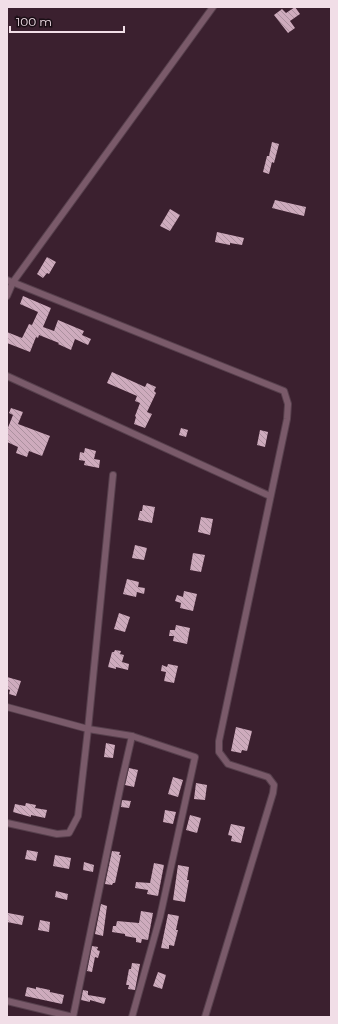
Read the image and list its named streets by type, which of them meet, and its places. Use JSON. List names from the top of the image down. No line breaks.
{"scale_bar":"100 m"}
